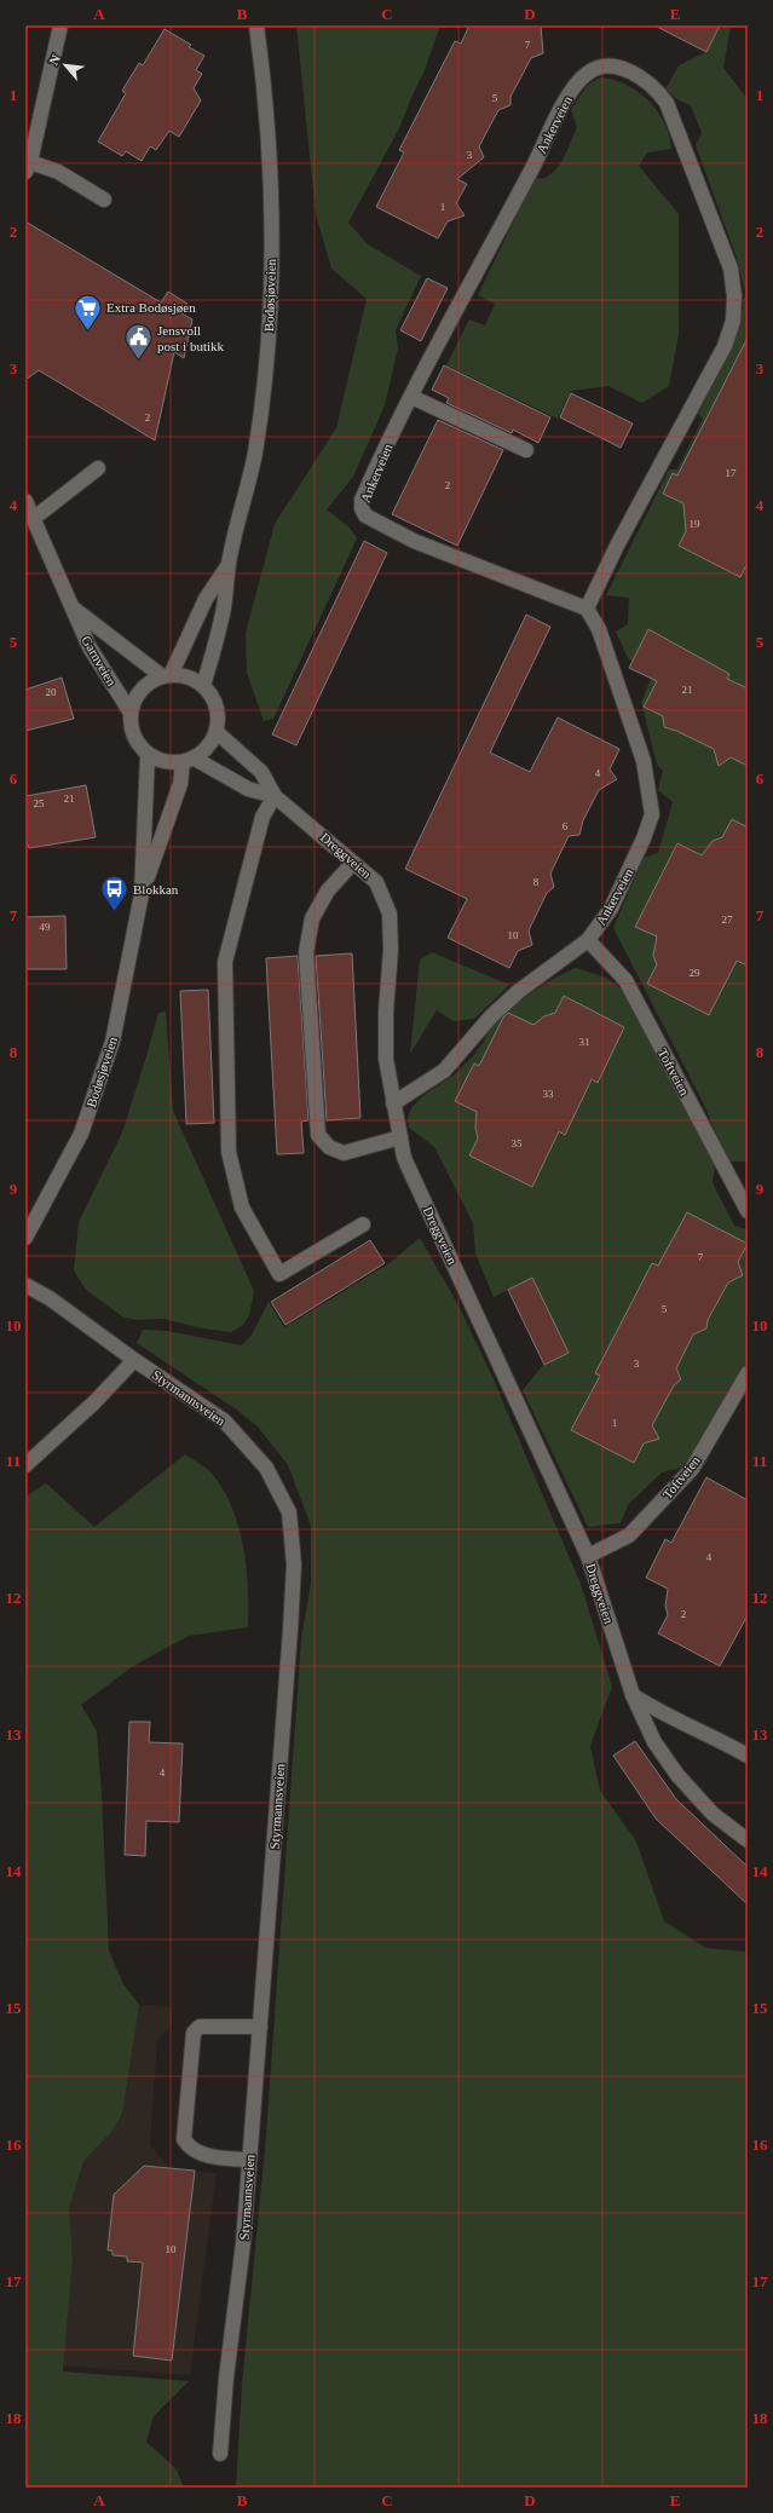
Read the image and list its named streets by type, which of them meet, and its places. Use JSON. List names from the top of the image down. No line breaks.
{"streets":{"street":["Ankerveien","Bodøsjøveien","Garnveien","Dreggveien","Toftveien","Styrmannsveien"]},"crossings":[["Ankerveien","Dreggveien"],["Ankerveien","Toftveien"],["Bodøsjøveien","Garnveien"],["Bodøsjøveien","Dreggveien"],["Garnveien","Dreggveien"],["Dreggveien","Toftveien"]],"places":{"supermarket":["Extra Bodøsjøen"],"public building":["Jensvoll post i butikk"],"bus stop":["Blokkan"]},"house_numbers":["7","5","3","1","2","17","2","19","21","20","4","21","25","6","8","27","49","10","29","31","33","35","7","5","3","1","4","2","4","10"],"north":"top left","grid":{"columns":["A","B","C","D","E"],"rows":["1","2","3","4","5","6","7","8","9","10","11","12","13","14","15","16","17","18"]}}
